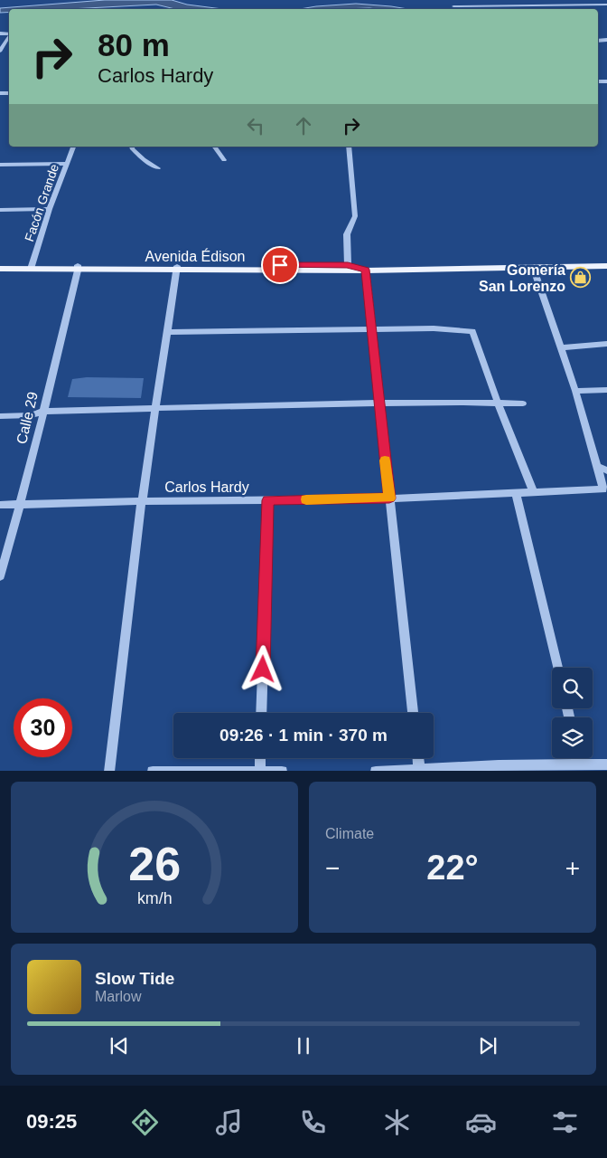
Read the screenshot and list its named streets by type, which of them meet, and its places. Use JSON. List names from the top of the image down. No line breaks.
{"streets":{"main road":["Avenida Édison"],"street":["Facón Grande","Calle 29","Carlos Hardy"]},"crossings":[["Facón Grande","Avenida Édison"],["Avenida Édison","Calle 29"],["Calle 29","Carlos Hardy"]],"places":{"shop":["Gomería San Lorenzo"]},"page":{"turn":["80 m","Carlos Hardy"],"limit":"30","trip":"09:26 · 1 min · 370 m","tile":"Climate","heat":["−","22°","+"],"song":["Slow Tide","Marlow"],"tabs":"09:25","gauge":["26","km/h"]}}
